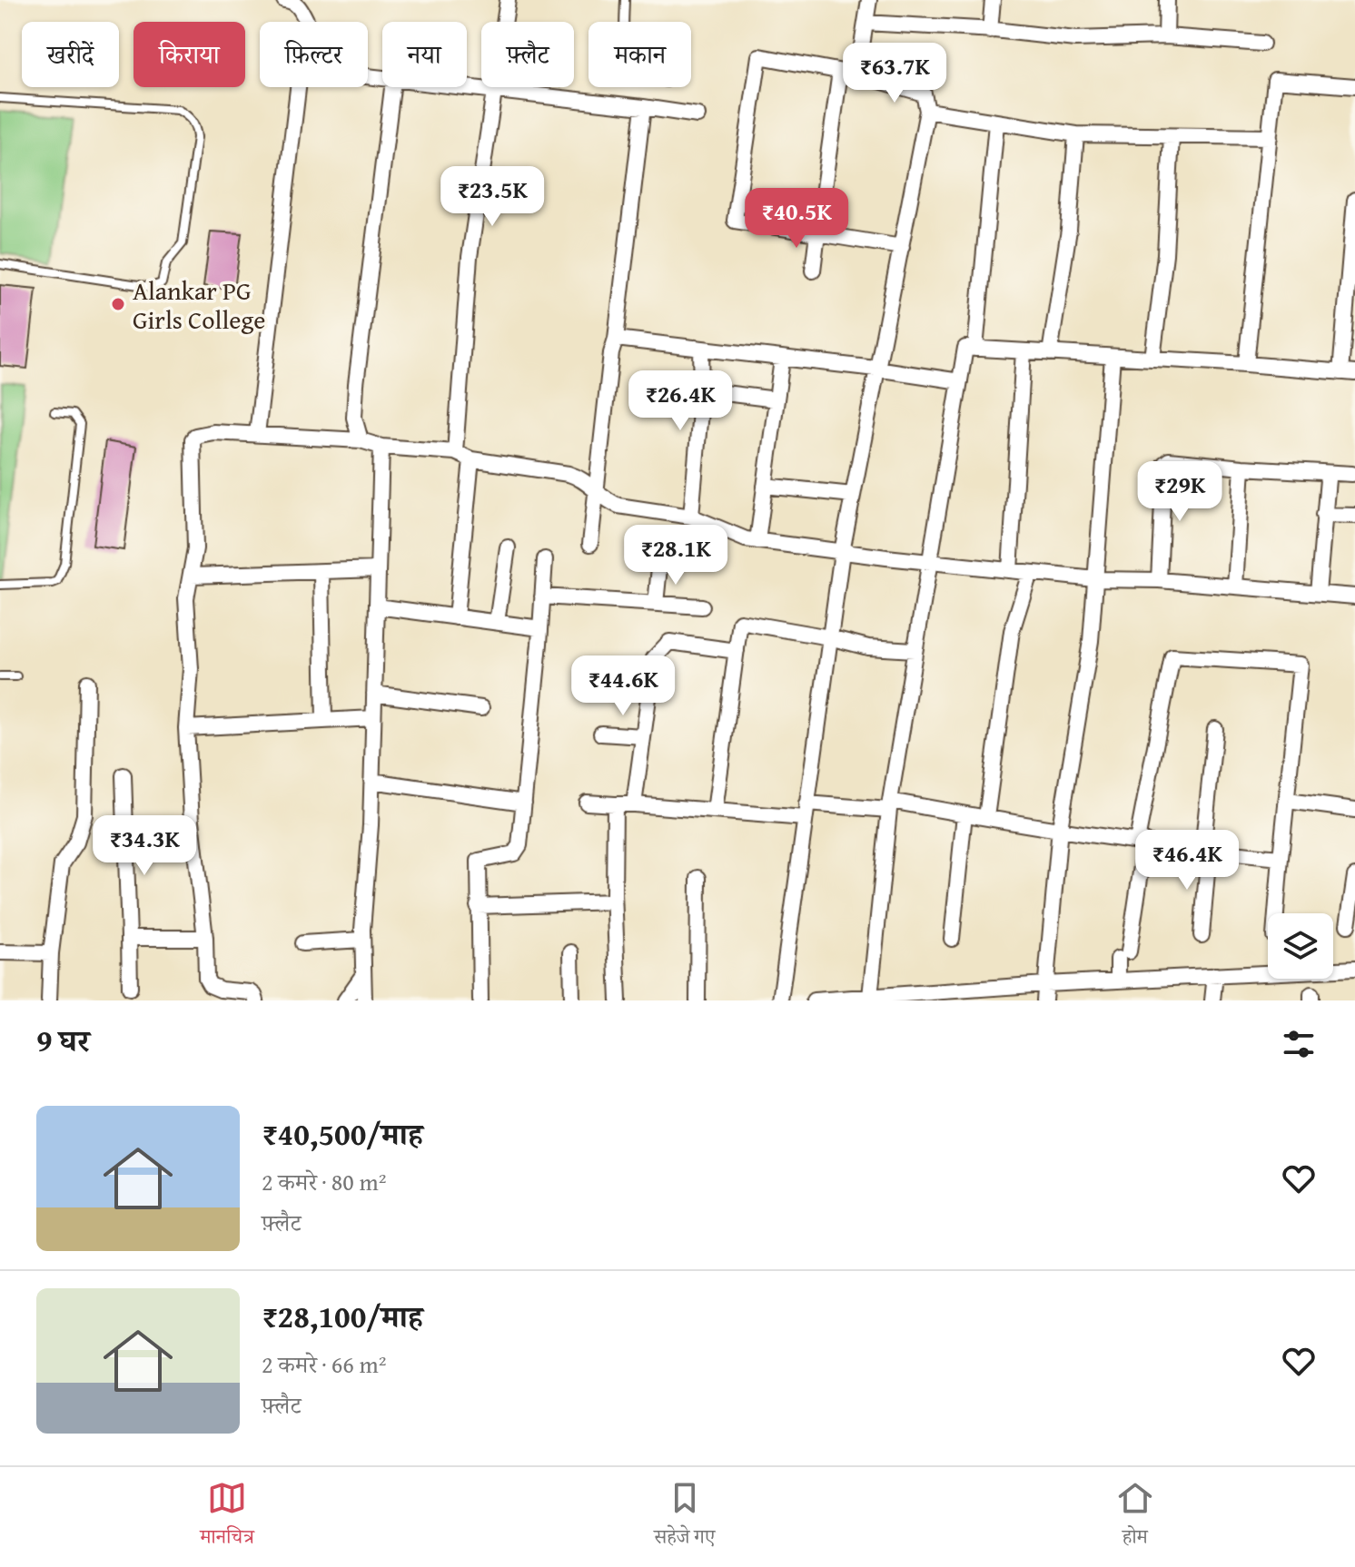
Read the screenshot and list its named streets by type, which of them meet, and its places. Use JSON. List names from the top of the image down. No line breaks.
{"places":["Alankar PG Girls College"],"page":{"chip":["खरीदें","किराया","फ़िल्टर","नया","फ़्लैट","मकान"],"price":["₹63.7K","₹23.5K","₹40.5K","₹26.4K","₹29K","₹28.1K","₹44.6K","₹34.3K","₹46.4K"],"heading":"9 घर","list":[{"name":"₹40,500/माह","note":"2 कमरे · 80 m² · फ़्लैट"},{"name":"₹28,100/माह","note":"2 कमरे · 66 m² · फ़्लैट"}],"tabs":["मानचित्र","सहेजे गए","होम"]}}
